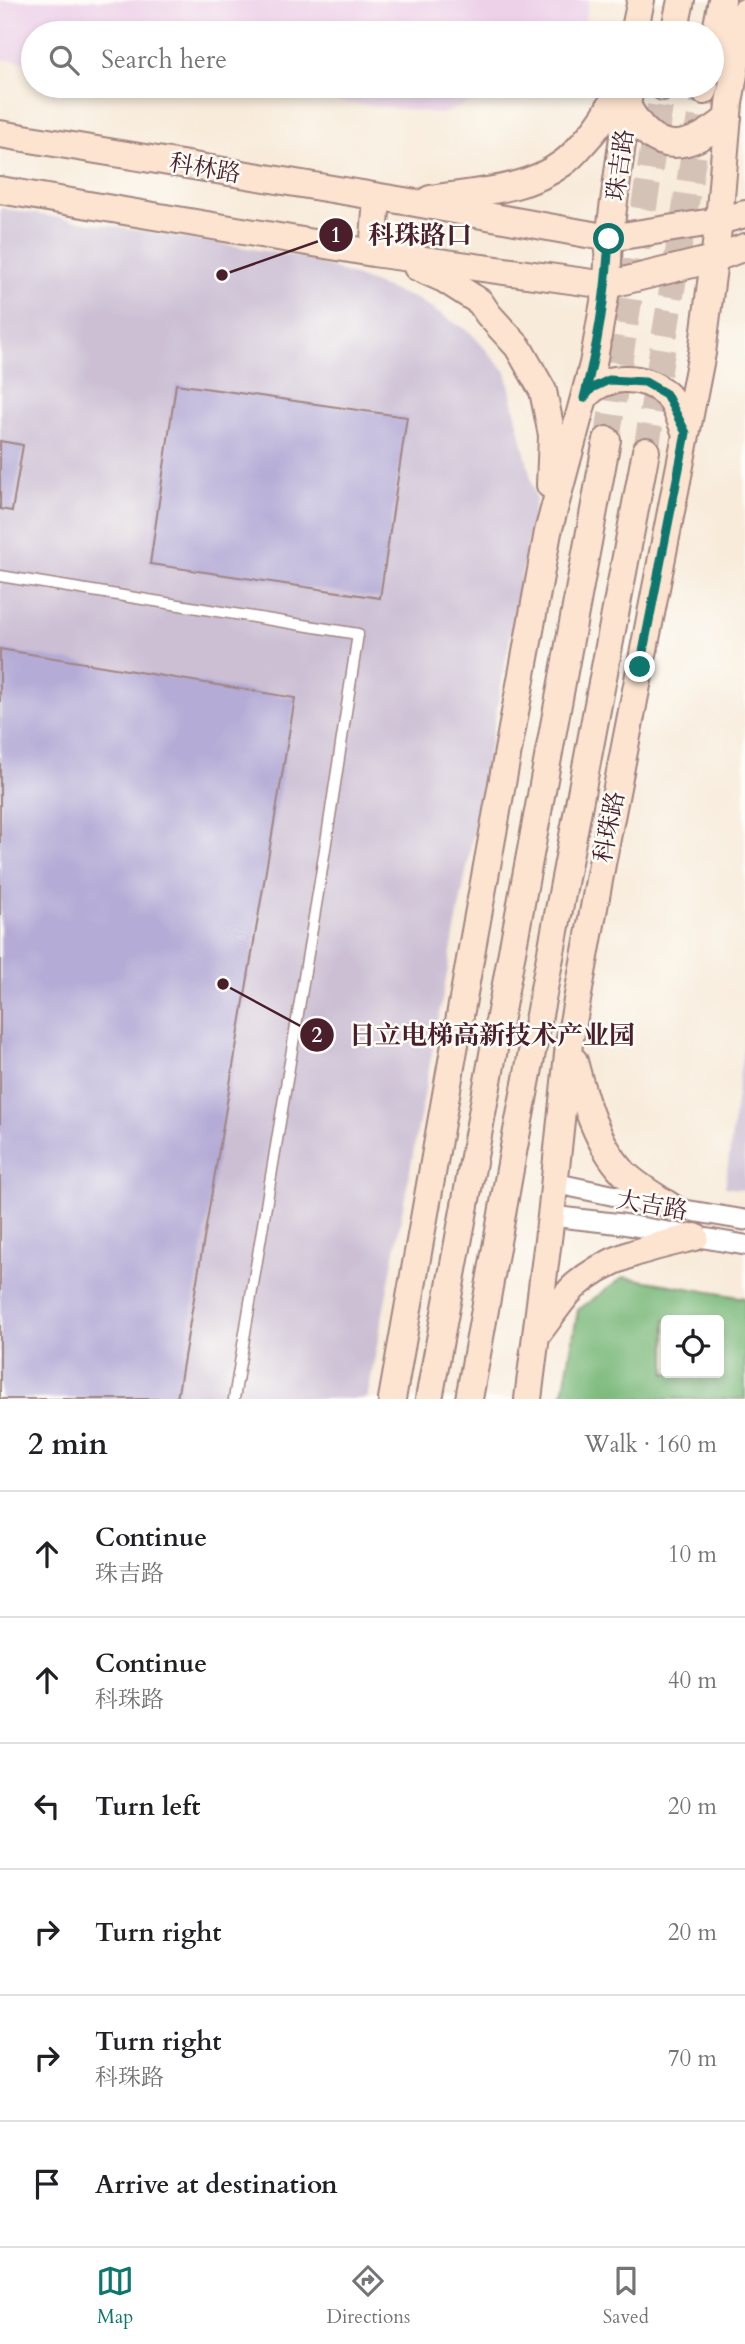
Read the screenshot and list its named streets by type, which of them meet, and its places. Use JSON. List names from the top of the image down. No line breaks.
{"streets":{"main road":["珠吉路","科林路","科珠路"],"street":["大吉路"]},"crossings":[["珠吉路","科林路"],["科珠路","大吉路"]],"places":["科珠路口","日立电梯高新技术产业园"],"page":{"search":"Search here","heading":["2 min","Walk · 160 m"],"list":[["Continue","珠吉路","10 m"],["Continue","科珠路","40 m"],["Turn left","20 m"],["Turn right","20 m"],["Turn right","科珠路","70 m"],"Arrive at destination"],"nav":["Map","Directions","Saved"]}}
